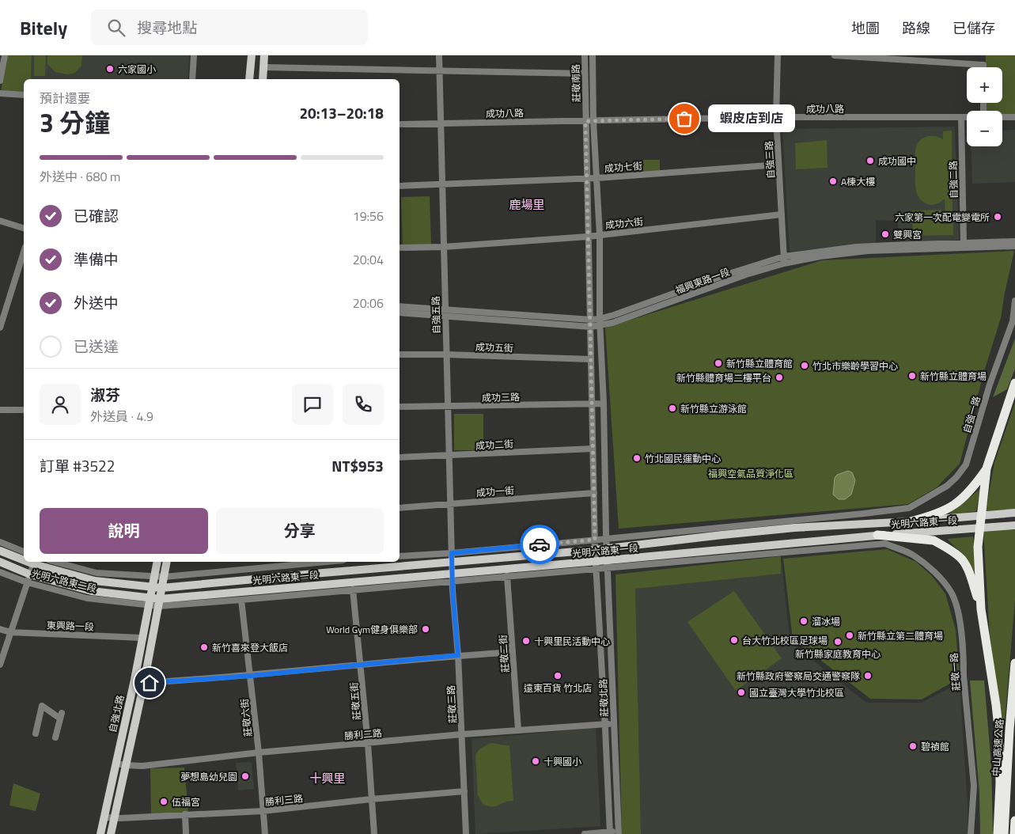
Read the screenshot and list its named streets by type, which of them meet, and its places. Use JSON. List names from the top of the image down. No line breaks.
{"streets":{"highway":["中山高速公路"],"main road":["光明六路東一段","光明六路東二段","自強北路"],"street":["莊敬南路","成功八路","自強三路","成功七街","自強二路","成功六街","福興東路一段","自強五路","成功五街","成功三路","自強一路","成功二街","成功一街","東興路一段","莊敬二街","莊敬一路","莊敬北路","莊敬五街","莊敬三路","莊敬六街","勝利二路","勝利三路"]},"crossings":[["莊敬南路","成功八路"],["莊敬南路","成功七街"],["莊敬南路","成功六街"],["莊敬南路","福興東路一段"],["莊敬南路","成功五街"],["莊敬南路","成功三路"],["莊敬南路","成功二街"],["莊敬南路","成功一街"],["莊敬南路","光明六路東一段"],["莊敬南路","莊敬北路"],["成功八路","自強三路"],["成功八路","自強二路"],["成功八路","自強五路"],["自強三路","成功七街"],["自強三路","成功六街"],["自強三路","福興東路一段"],["成功七街","自強五路"],["自強二路","福興東路一段"],["成功六街","自強五路"],["福興東路一段","自強五路"],["自強五路","成功五街"],["自強五路","成功三路"],["自強五路","成功二街"],["自強五路","成功一街"],["自強五路","光明六路東一段"],["自強五路","莊敬三路"],["自強一路","光明六路東一段"],["光明六路東一段","光明六路東二段"],["光明六路東一段","莊敬二街"],["光明六路東一段","莊敬一路"],["光明六路東一段","莊敬北路"],["光明六路東一段","莊敬五街"],["光明六路東一段","莊敬三路"],["光明六路東一段","自強北路"],["光明六路東一段","莊敬六街"],["光明六路東二段","自強北路"],["東興路一段","自強北路"],["莊敬二街","勝利二路"],["莊敬北路","勝利二路"],["莊敬五街","勝利二路"],["莊敬五街","勝利三路"],["莊敬三路","勝利二路"],["莊敬三路","勝利三路"],["自強北路","勝利二路"],["自強北路","勝利三路"],["莊敬六街","勝利二路"],["莊敬六街","勝利三路"]],"districts":["鹿場里","十興里"],"parks":["福興空氣品質淨化區"],"places":["六家國小","蝦皮店到店","成功國中","A棟大樓","六家第一次配電變電所","雙興宮","新竹縣立體育館","竹北市樂齡學習中心","新竹縣立體育場","新竹縣體育場二樓平台","新竹縣立游泳館","竹北國民運動中心","溜冰場","World Gym健身俱樂部","新竹縣立第二體育場","台大竹北校區足球場","十興里民活動中心","新竹縣家庭教育中心","新竹喜來登大飯店","遠東百貨 竹北店","新竹縣政府警察局交通警察隊","國立臺灣大學竹北校區","碧禎館","十興國小","夢想島幼兒園","伍福宮"],"page":{"header":"Bitely","search":"搜尋地點","nav":["地圖","路線","已儲存"],"map_buttons":["+","−"],"heading":["3 分鐘","預計還要","20:13–20:18"],"panel":["淑芬","外送員 · 4.9","訂單 #3522","NT$953"],"bubble":"蝦皮店到店","bar":"外送中 · 680 m","list":[["已確認","19:56"],["準備中","20:04"],["外送中","20:06"],"已送達"],"buttons":["說明","分享"]}}
